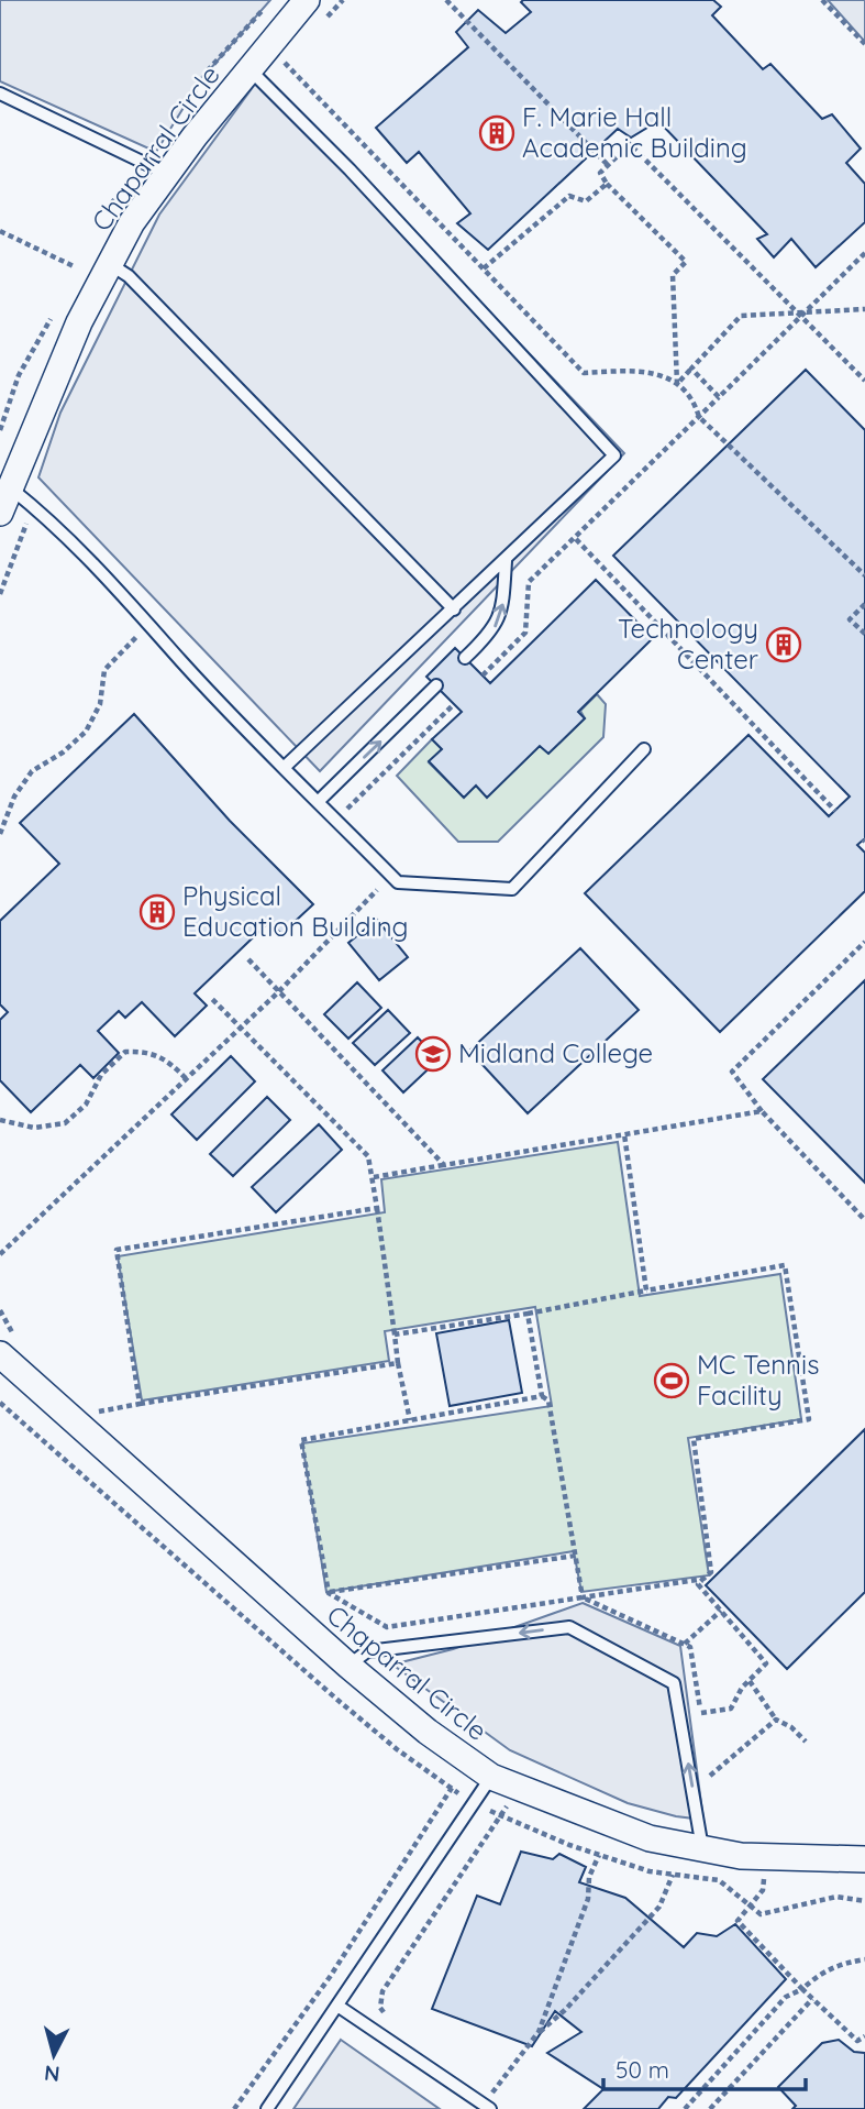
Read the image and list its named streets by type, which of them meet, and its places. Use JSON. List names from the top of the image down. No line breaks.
{"streets":{"street":["Chaparral Circle"]},"places":{"building":["F. Marie Hall Academic Building","Technology Center","Physical Education Building"],"school or university":["Midland College"],"sports":["MC Tennis Facility"]},"scale_bar":"50 m","north":"bottom"}
